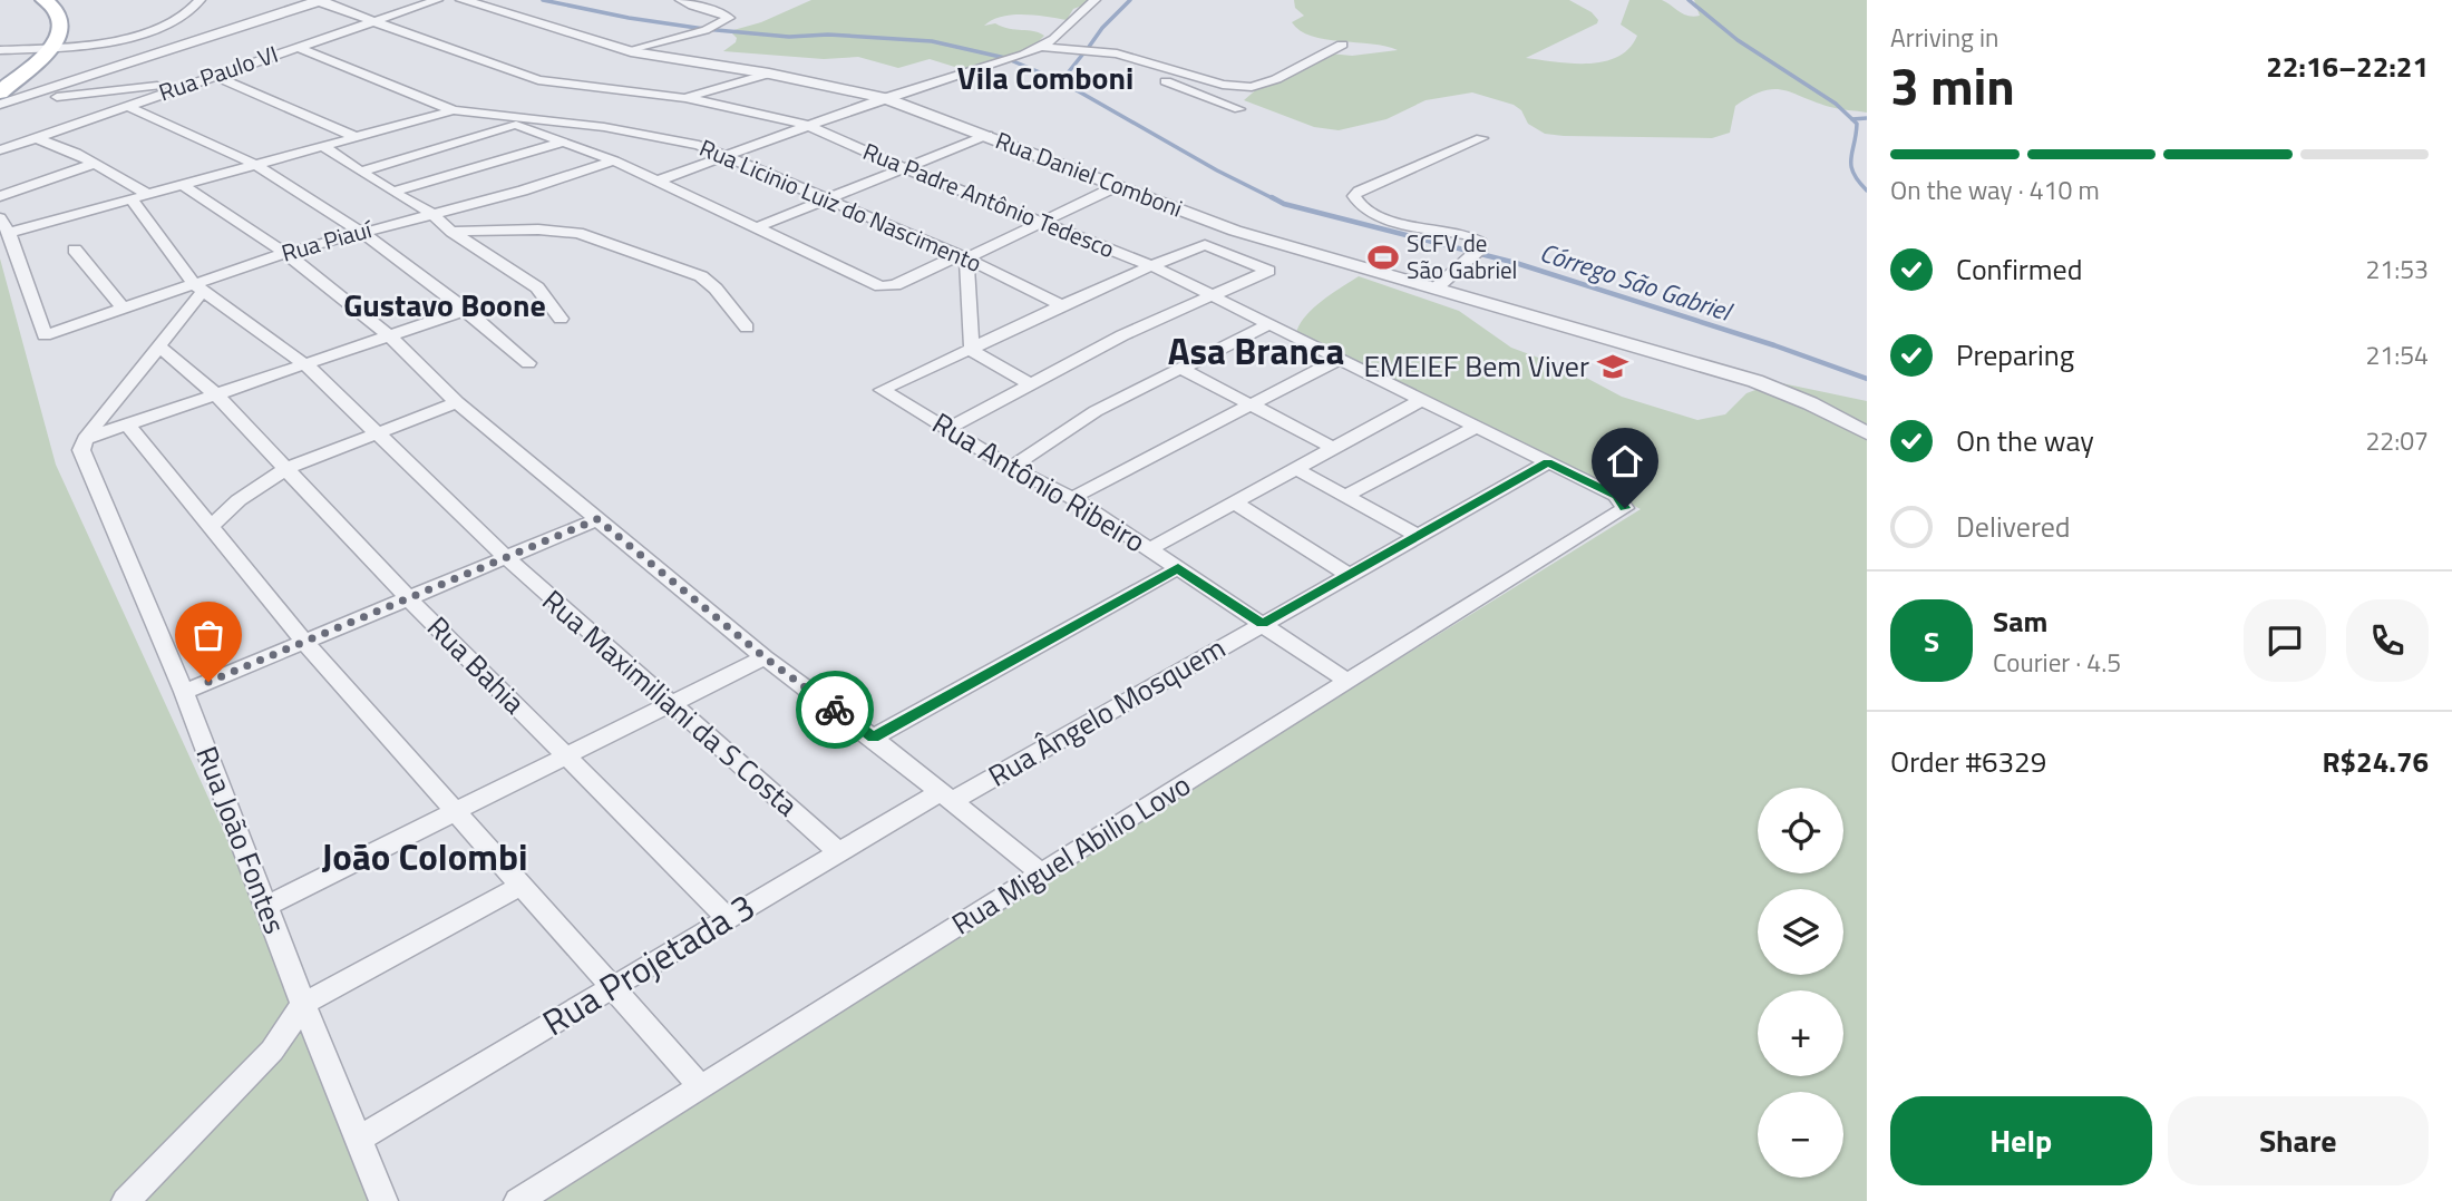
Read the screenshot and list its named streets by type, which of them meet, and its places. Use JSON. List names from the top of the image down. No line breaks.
{"streets":{"street":["Rua Paulo VI","Rua Daniel Comboni","Rua Padre Antônio Tedesco","Rua Licinio Luiz do Nascimento","Rua Piauí","Rua Antônio Ribeiro","Rua Bahia","Rua Maximiliani da S Costa","Rua Ângelo Mosquem","Rua João Fontes","Rua Miguel Abilio Lovo","Rua Projetada 3"]},"crossings":[["Rua Paulo VI","Rua Padre Antônio Tedesco"],["Rua Paulo VI","Rua Licinio Luiz do Nascimento"],["Rua Padre Antônio Tedesco","Rua Ângelo Mosquem"],["Rua Padre Antônio Tedesco","Rua Miguel Abilio Lovo"],["Rua Piauí","Rua Maximiliani da S Costa"],["Rua Antônio Ribeiro","Rua Ângelo Mosquem"],["Rua Antônio Ribeiro","Rua Miguel Abilio Lovo"],["Rua Bahia","Rua Projetada 3"],["Rua Maximiliani da S Costa","Rua Projetada 3"],["Rua Ângelo Mosquem","Rua Projetada 3"],["Rua João Fontes","Rua Projetada 3"]],"districts":["Vila Comboni","Gustavo Boone","Asa Branca","João Colombi"],"water":["Córrego São Gabriel"],"places":{"sports":["SCFV de São Gabriel"],"school or university":["EMEIEF Bem Viver"]},"page":{"heading":["3 min","Arriving in","22:16–22:21"],"panel":["Sam","Courier · 4.5","Order #6329","R$24.76"],"bar":"On the way · 410 m","list":[["Confirmed","21:53"],["Preparing","21:54"],["On the way","22:07"],"Delivered"],"round":"S","map_buttons":["+","−"],"buttons":["Help","Share"]}}
